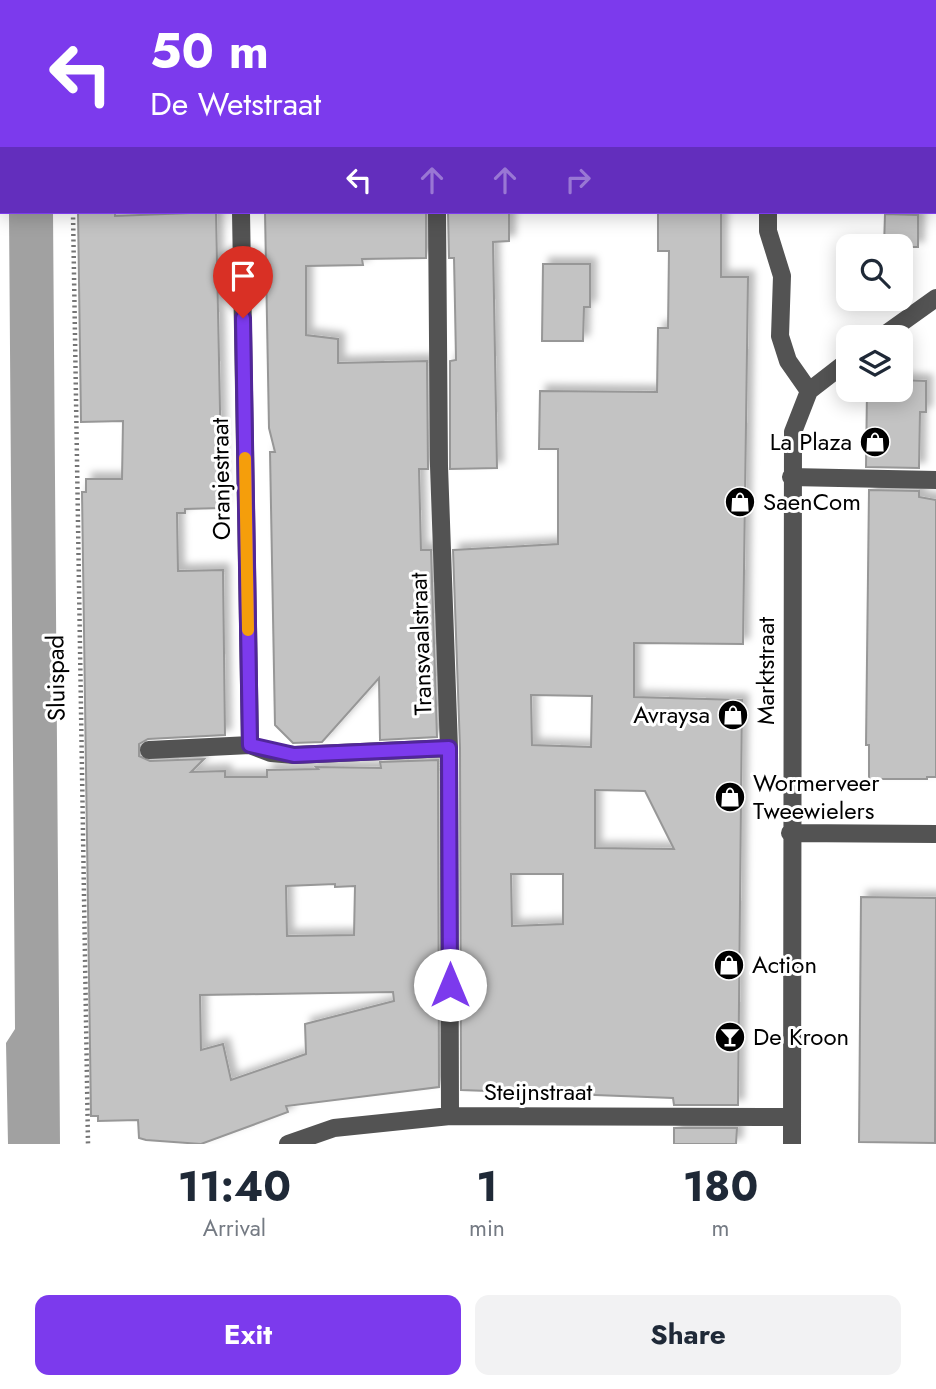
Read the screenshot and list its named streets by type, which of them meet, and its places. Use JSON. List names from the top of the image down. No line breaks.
{"streets":{"street":["Oranjestraat","Transvaalstraat","Marktstraat","Steijnstraat"],"path":["Sluispad"]},"crossings":[["Transvaalstraat","Steijnstraat"],["Marktstraat","Steijnstraat"]],"places":{"shop":["La Plaza","SaenCom","Avraysa","Wormerveer Tweewielers","Action"],"bar":["De Kroon"]},"page":{"turn":["50 m","De Wetstraat"],"eta":["11:40","Arrival","1","min","180","m"],"buttons":["Exit","Share"]}}
